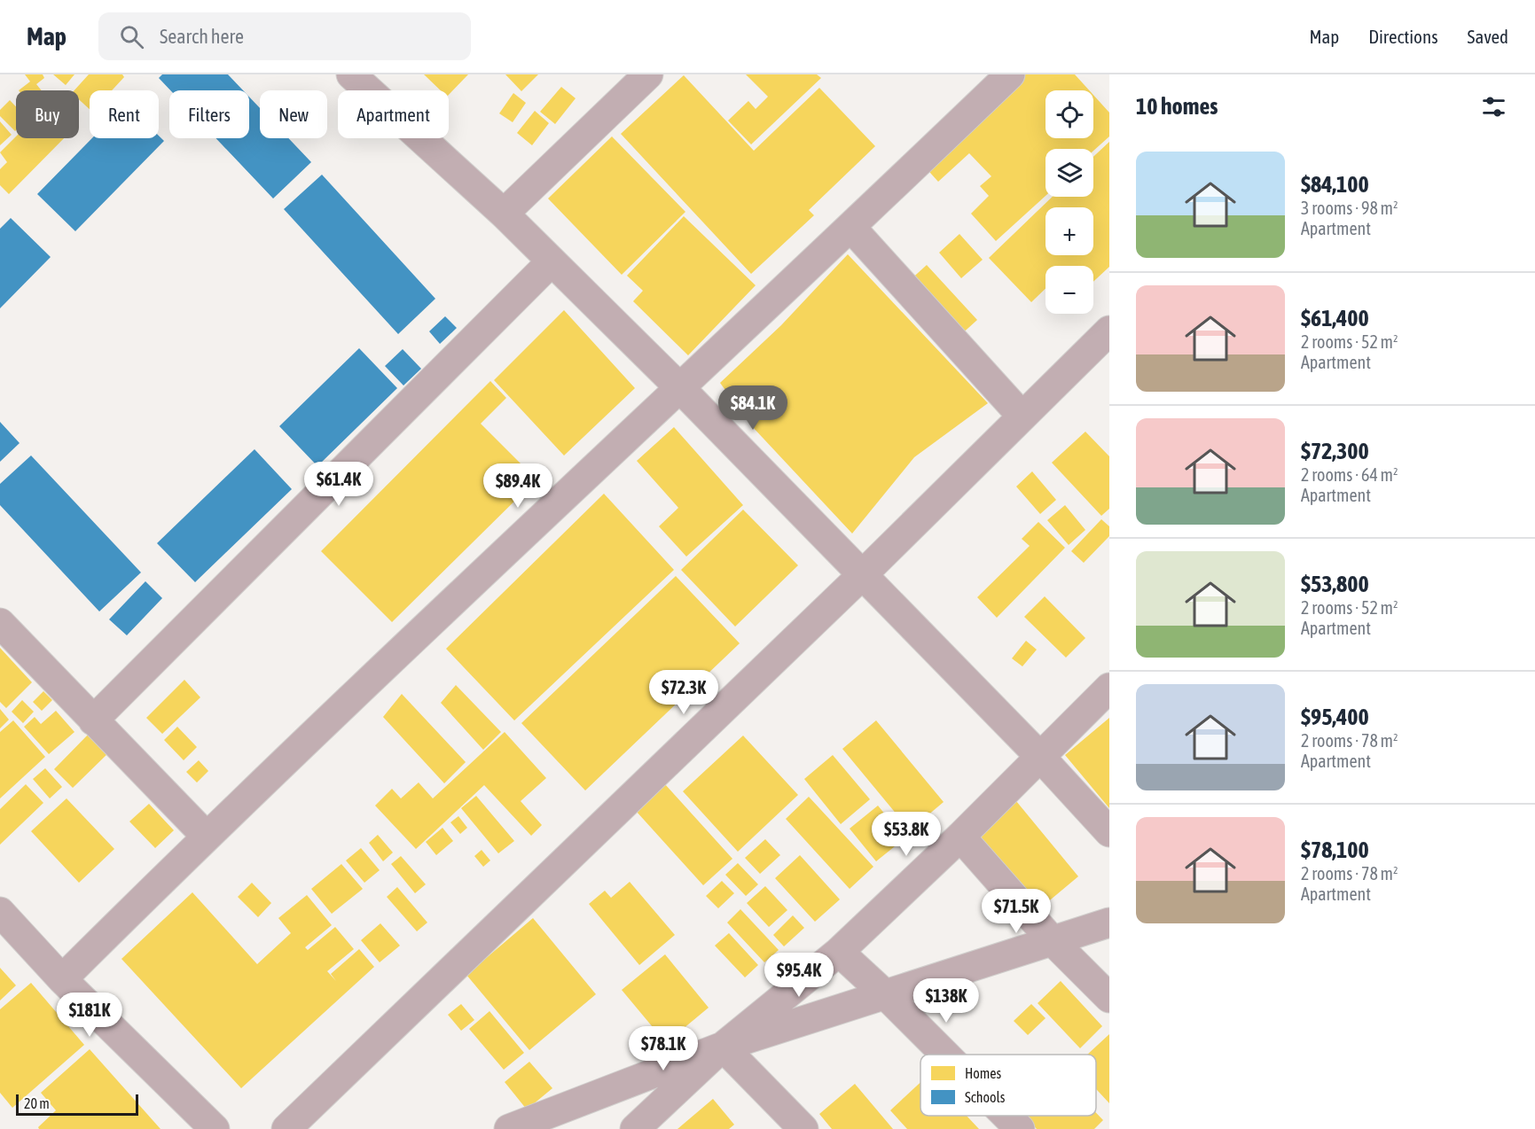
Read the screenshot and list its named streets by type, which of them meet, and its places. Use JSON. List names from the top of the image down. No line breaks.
{"legend":["Homes","Schools"],"scale_bar":"20 m","page":{"header":"Map","search":"Search here","nav":["Map","Directions","Saved"],"heading":"10 homes","map_buttons":["+","−"],"chip":["Buy","Rent","Filters","New","Apartment"],"list":[{"name":"$84,100","note":"3 rooms · 98 m² · Apartment"},{"name":"$61,400","note":"2 rooms · 52 m² · Apartment"},{"name":"$72,300","note":"2 rooms · 64 m² · Apartment"},{"name":"$53,800","note":"2 rooms · 52 m² · Apartment"},{"name":"$95,400","note":"2 rooms · 78 m² · Apartment"},{"name":"$78,100","note":"2 rooms · 78 m² · Apartment"}],"price":["$84.1K","$61.4K","$89.4K","$72.3K","$53.8K","$71.5K","$95.4K","$138K","$181K","$78.1K"],"scale":"20 m"}}
